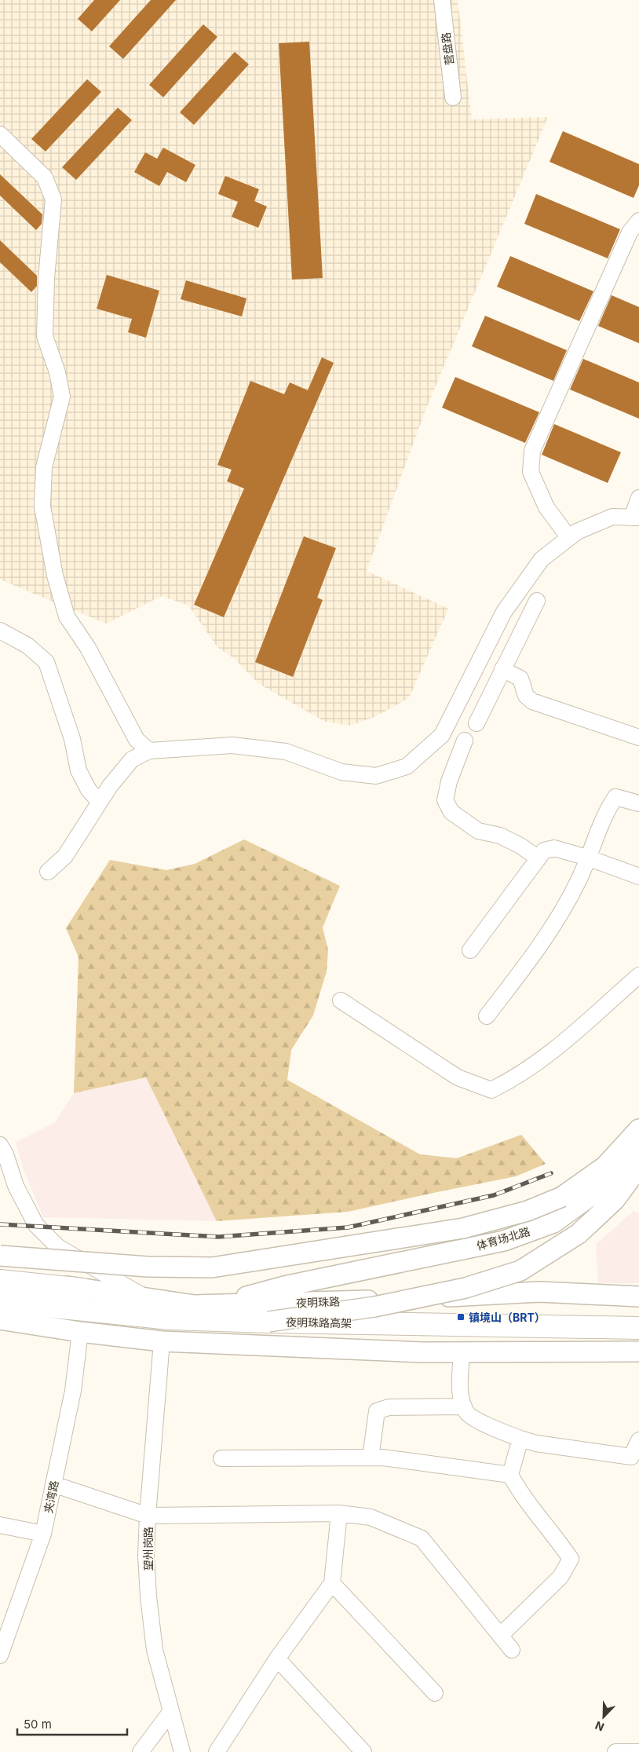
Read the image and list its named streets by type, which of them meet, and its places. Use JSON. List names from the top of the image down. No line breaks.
{"streets":{"highway":["夜明珠路高架"],"main road":["体育场北路","夜明珠路"],"street":["营盘路","夹湾路","望州岗路"]},"places":{"transit":["镇境山（BRT）"]},"scale_bar":"50 m","north":"bottom left"}
